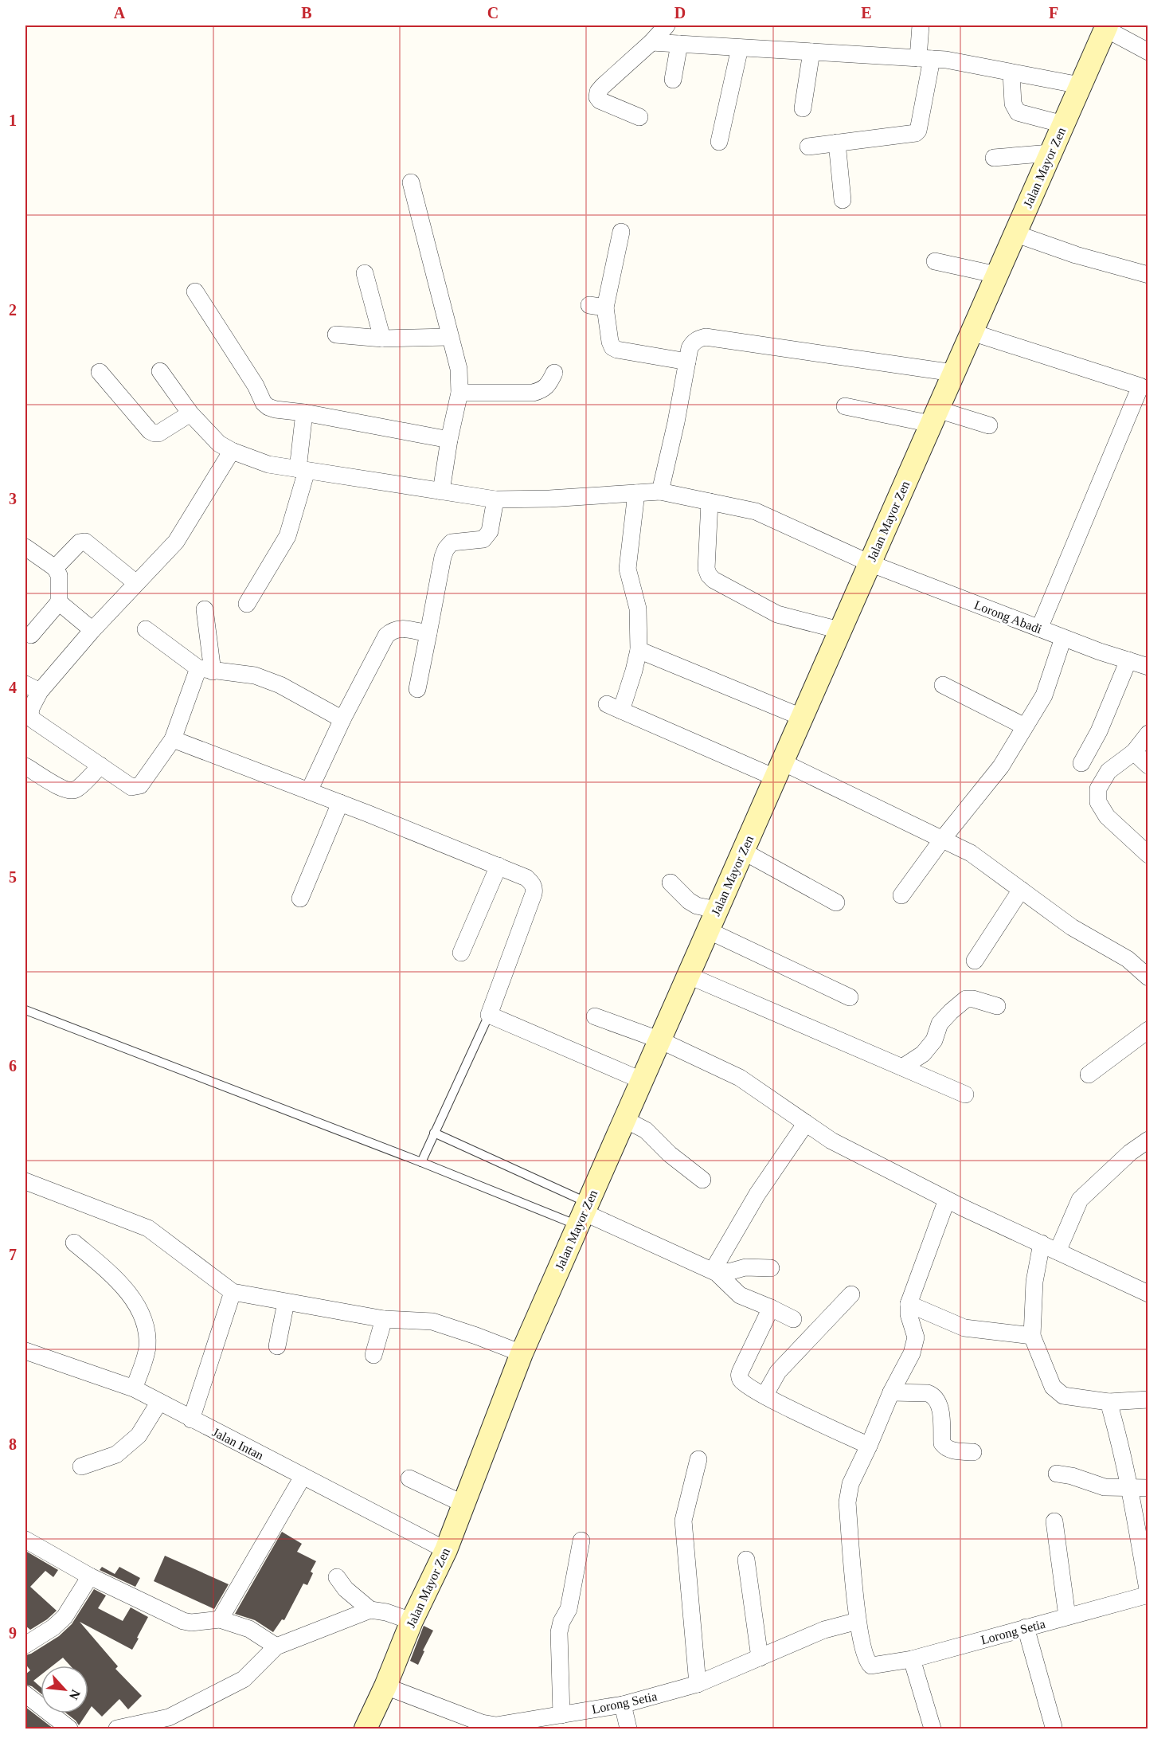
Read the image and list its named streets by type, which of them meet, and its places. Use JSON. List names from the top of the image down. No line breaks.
{"streets":{"street":["Jalan Mayor Zen","Lorong Abadi","Jalan Intan","Lorong Setia"]},"crossings":[["Jalan Mayor Zen","Lorong Abadi"],["Jalan Mayor Zen","Jalan Intan"],["Jalan Mayor Zen","Lorong Setia"]],"north":"bottom right","grid":{"columns":["A","B","C","D","E","F"],"rows":["1","2","3","4","5","6","7","8","9"]}}
